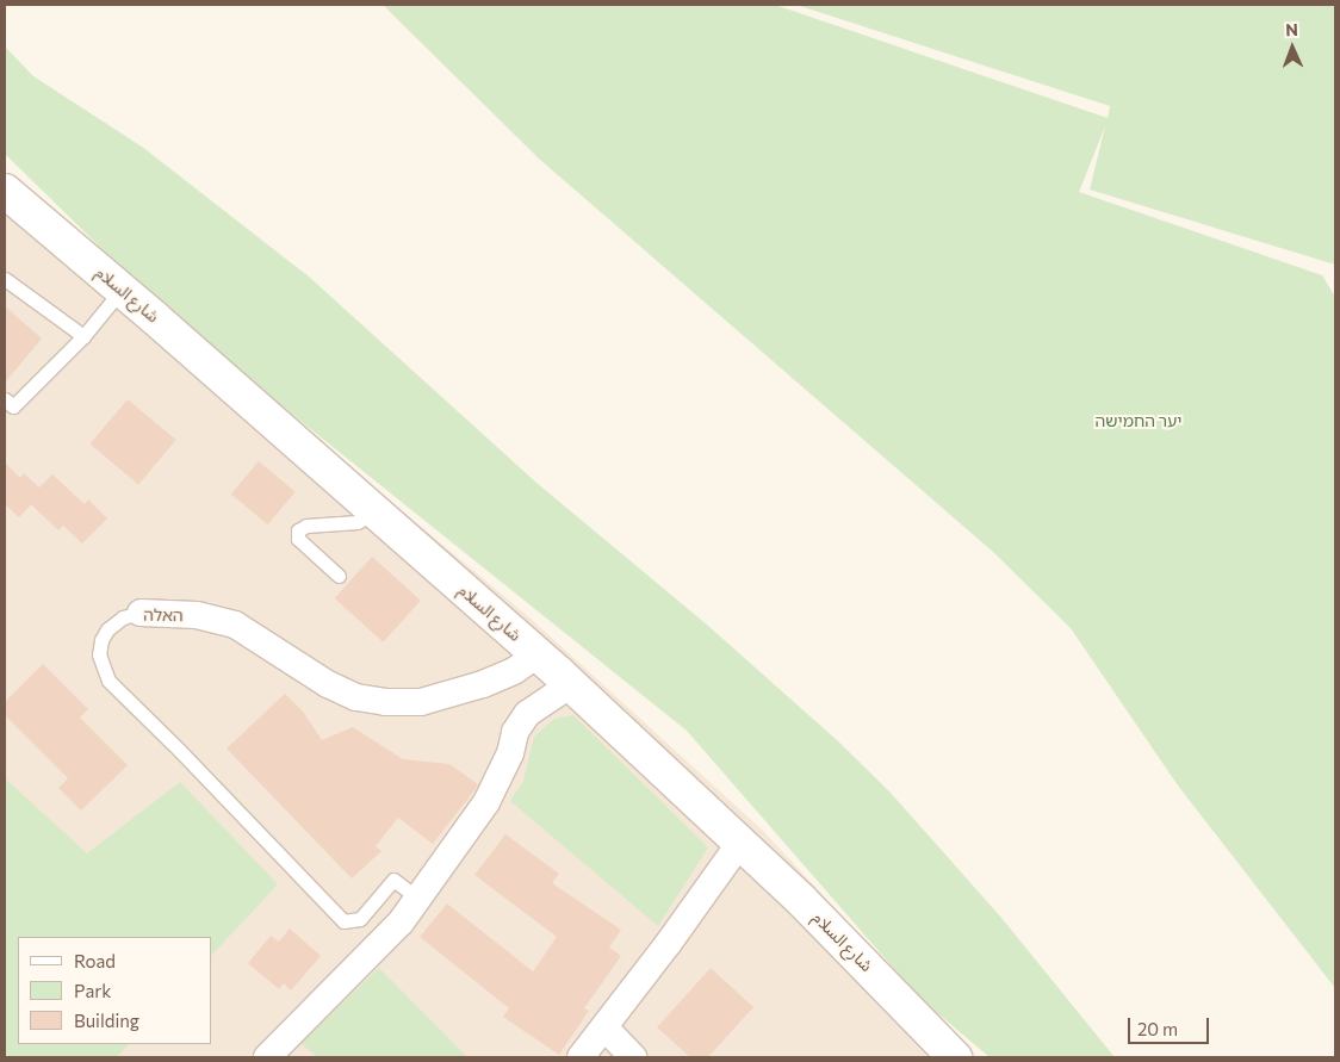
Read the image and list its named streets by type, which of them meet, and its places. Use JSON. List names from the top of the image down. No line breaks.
{"streets":{"main road":["شارع السلام"],"street":["האלה"]},"crossings":[["شارع السلام","האלה"]],"parks":["יער החמישה"],"legend":["Road","Park","Building"],"scale_bar":"20 m","north":"top"}
